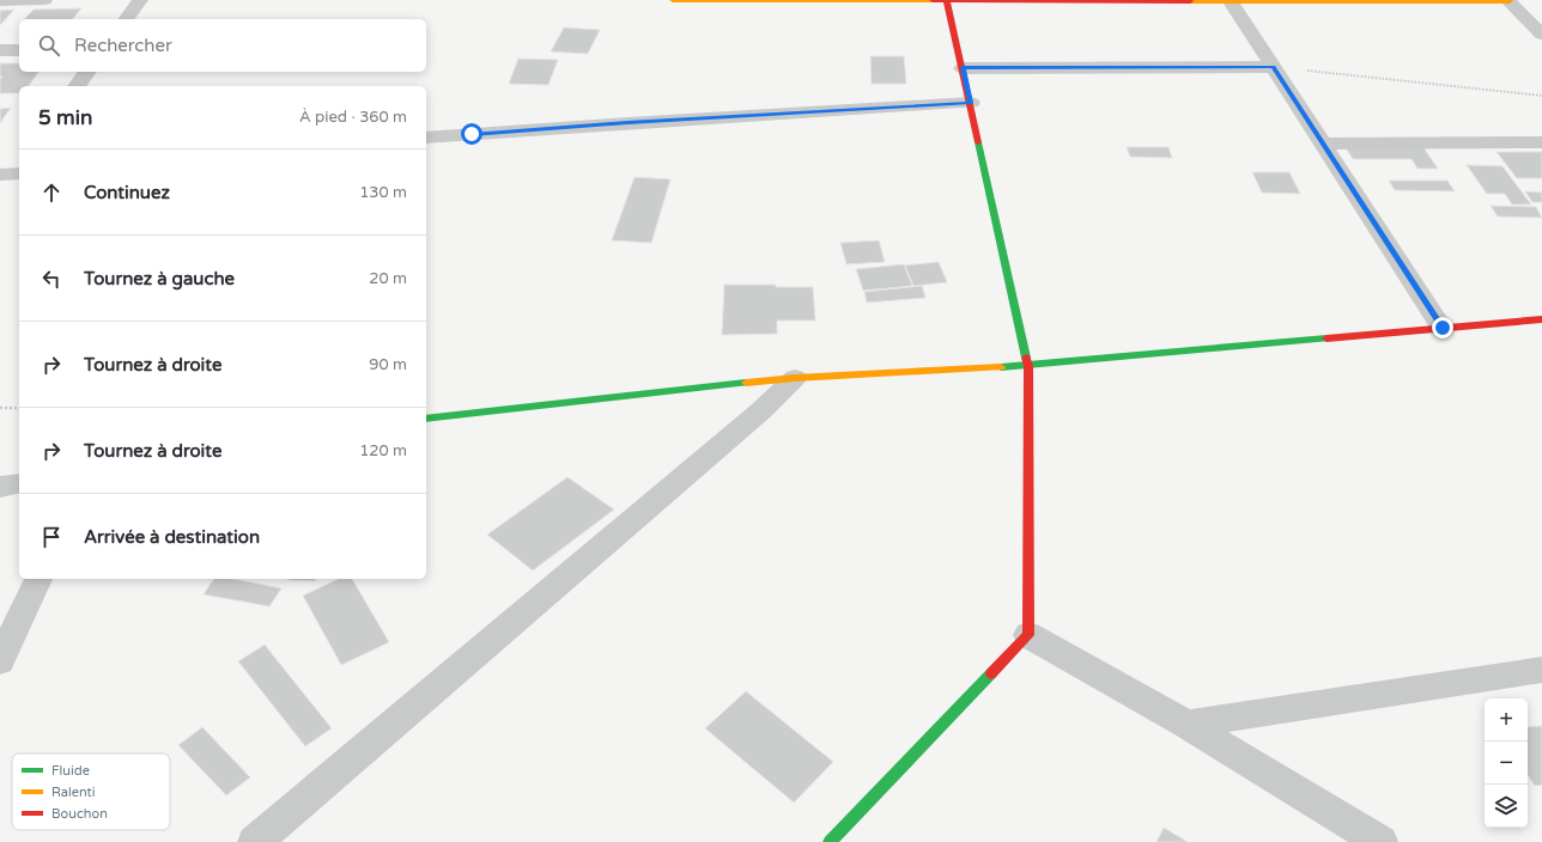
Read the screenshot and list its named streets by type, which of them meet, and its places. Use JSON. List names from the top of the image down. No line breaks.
{"legend":["Fluide","Ralenti","Bouchon"],"page":{"search":"Rechercher","heading":["5 min","À pied · 360 m"],"list":[["Continuez","130 m"],["Tournez à gauche","20 m"],["Tournez à droite","90 m"],["Tournez à droite","120 m"],"Arrivée à destination"],"map_buttons":["+","−"]}}
